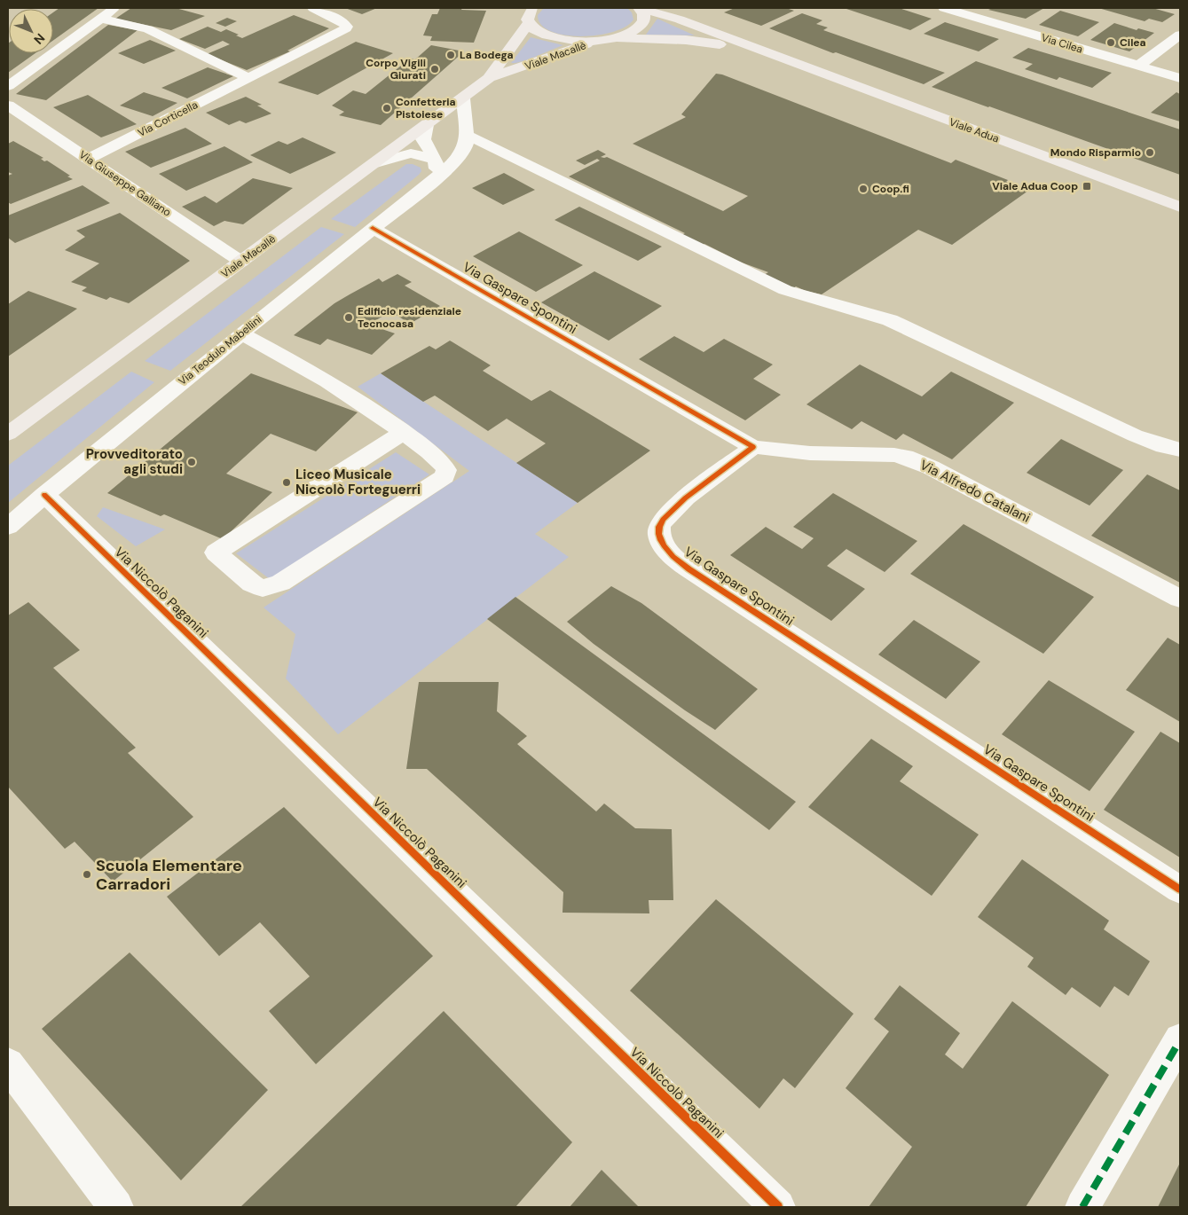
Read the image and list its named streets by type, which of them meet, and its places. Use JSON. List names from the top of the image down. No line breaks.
{"streets":{"main road":["Viale Macallè","Viale Adua"],"street":["Via Cilea","Via Corticella","Via Giuseppe Galliano","Via Gaspare Spontini","Via Teodulo Mabellini","Via Alfredo Catalani","Via Niccolò Paganini"]},"crossings":[["Viale Macallè","Via Giuseppe Galliano"],["Viale Macallè","Via Teodulo Mabellini"],["Via Corticella","Via Giuseppe Galliano"],["Via Gaspare Spontini","Via Teodulo Mabellini"],["Via Gaspare Spontini","Via Alfredo Catalani"],["Via Teodulo Mabellini","Via Niccolò Paganini"]],"places":{"other":["Cilea","La Bodega","Corpo Vigili Giurati","Confetteria Pistoiese","Mondo Risparmio","Coop.fi","Edificio residenziale Tecnocasa","Provveditorato agli studi","Liceo Musicale Niccolò Forteguerri","Scuola Elementare Carradori"],"transit":["Viale Adua Coop"]},"north":"bottom right"}
